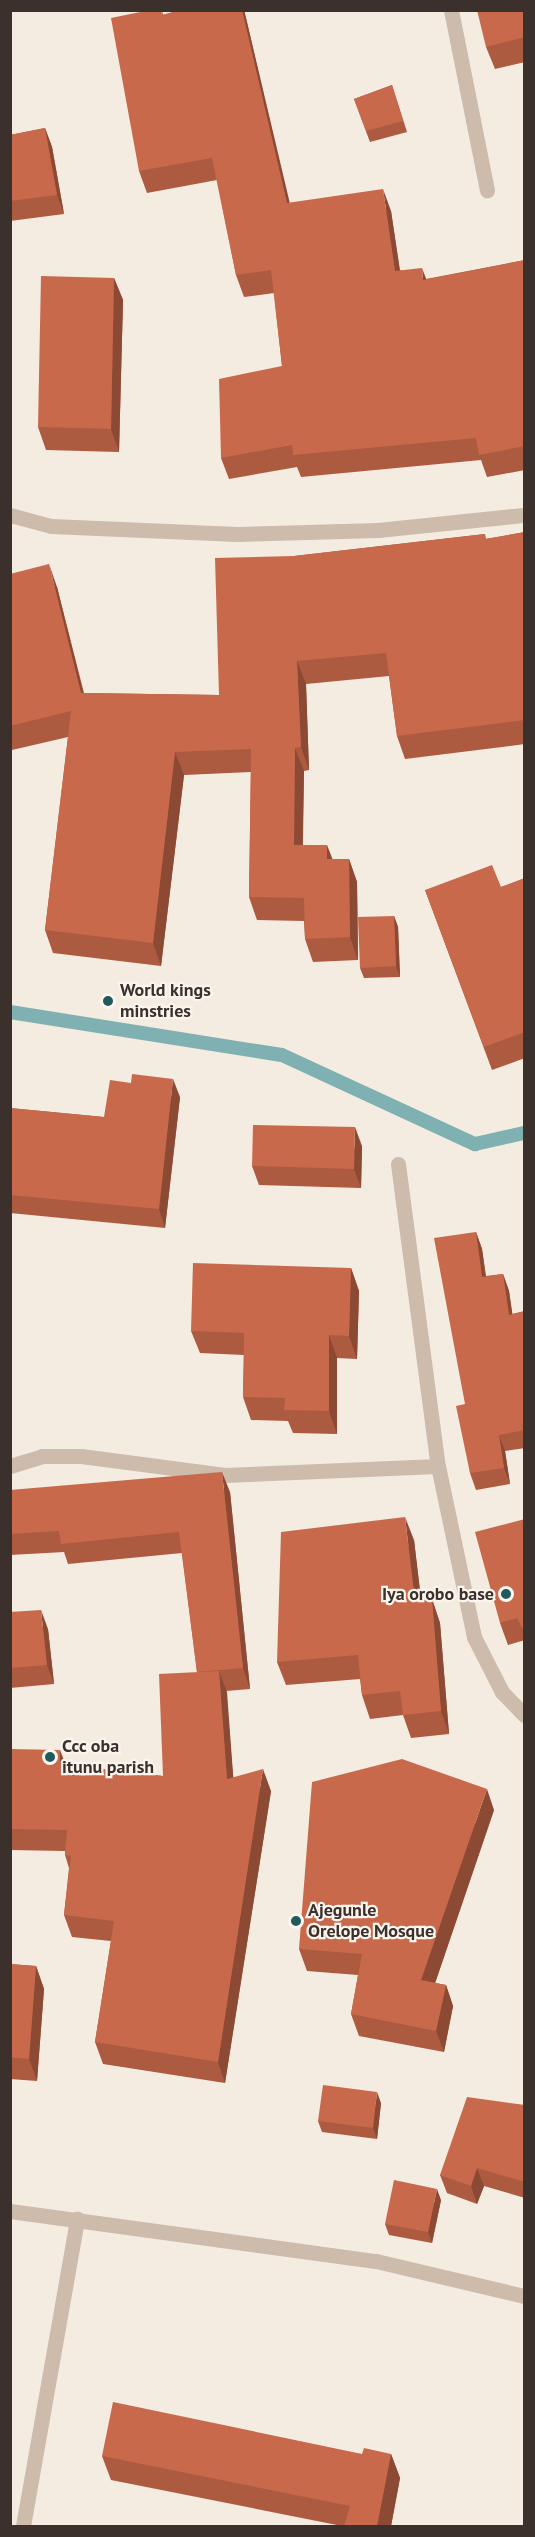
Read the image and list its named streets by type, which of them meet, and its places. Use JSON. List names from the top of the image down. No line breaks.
{"places":["World kings minstries","Iya orobo base","Ccc oba itunu parish","Ajegunle Orelope Mosque"]}
